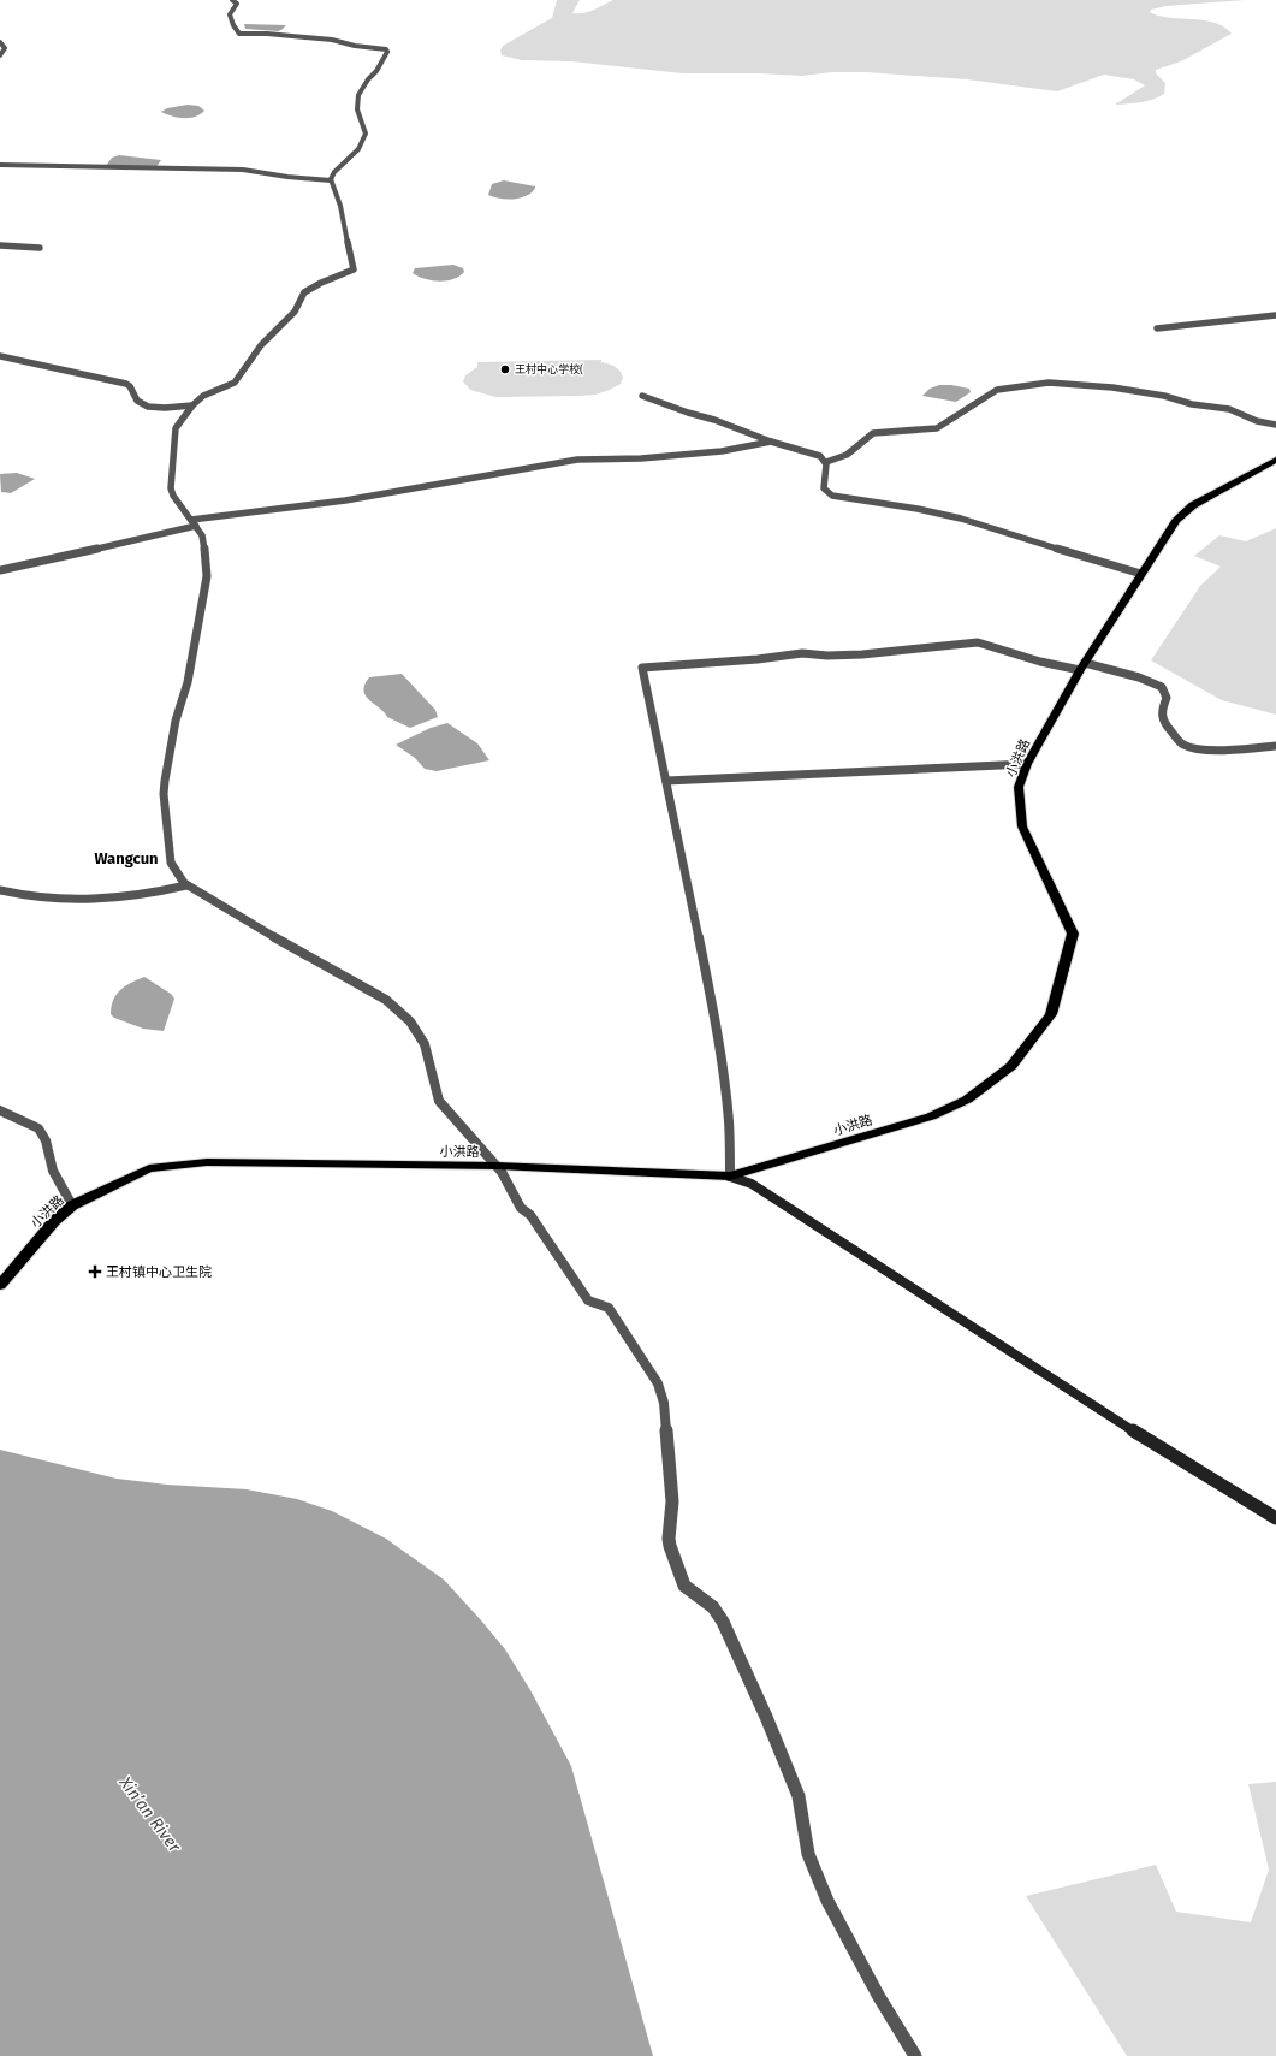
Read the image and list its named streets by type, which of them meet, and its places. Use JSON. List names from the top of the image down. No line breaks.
{"streets":{"main road":["小洪路"]},"districts":["Wangcun"],"water":["Xin’an River"],"places":{"other":["王村中心学校("],"health":["王村镇中心卫生院"]}}
